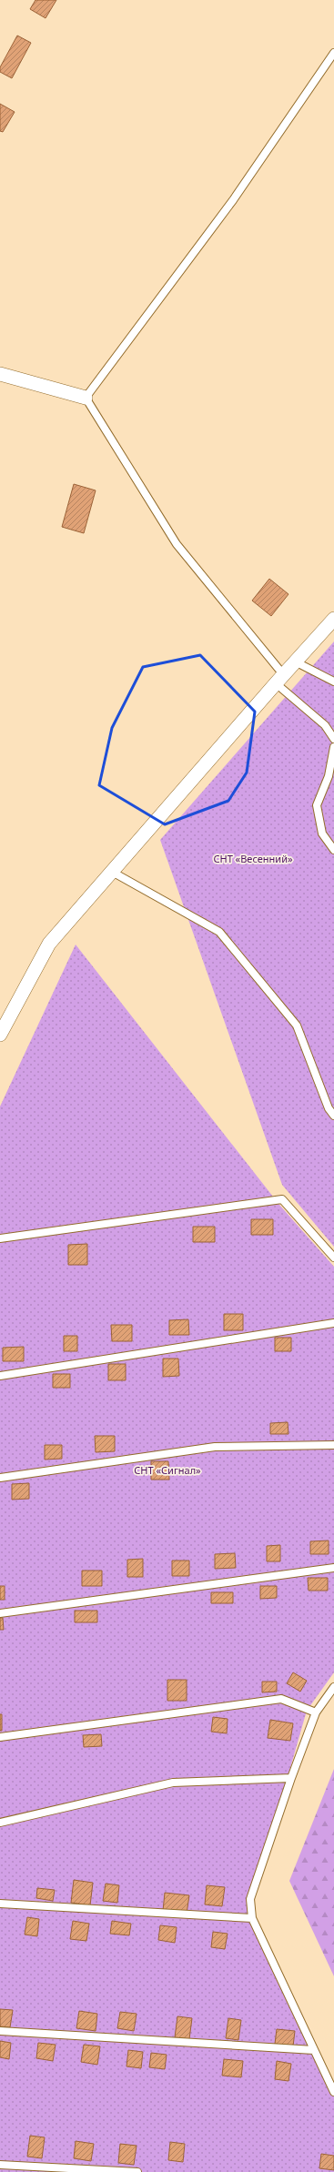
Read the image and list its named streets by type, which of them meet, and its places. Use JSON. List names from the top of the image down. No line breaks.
{"parks":["СНТ «Весенний»","СНТ «Сигнал»"]}
